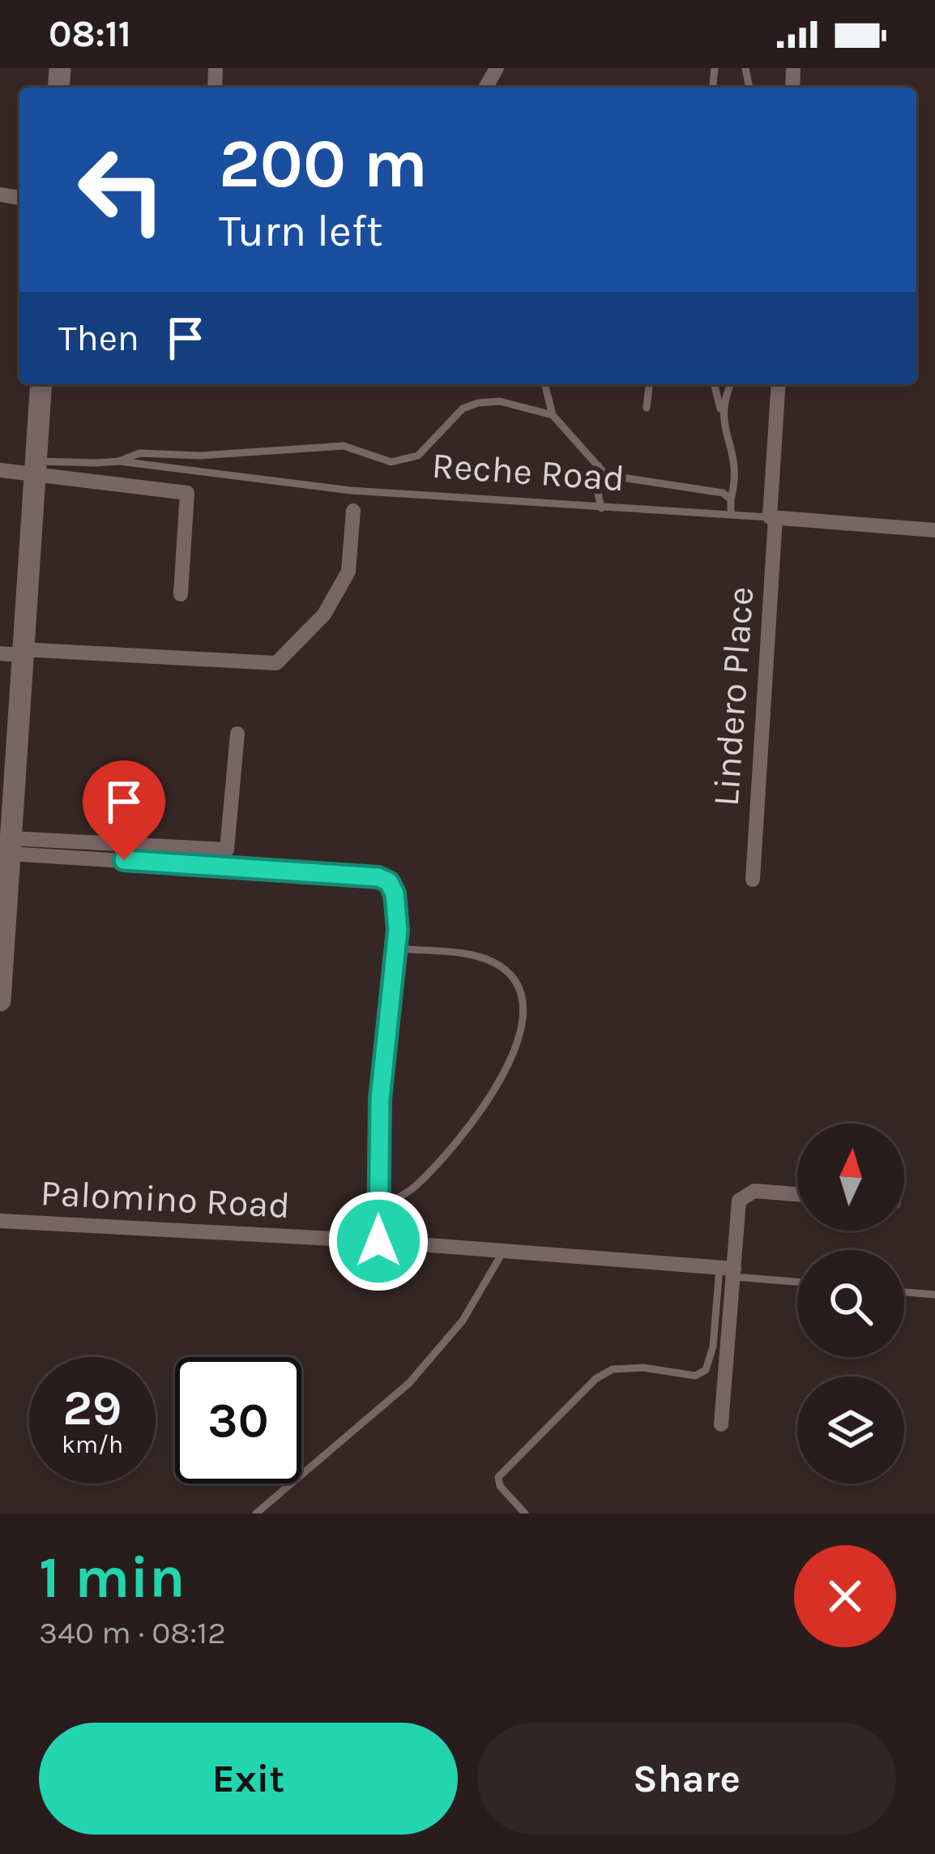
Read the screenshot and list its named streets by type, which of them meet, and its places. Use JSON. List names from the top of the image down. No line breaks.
{"streets":{"street":["Reche Road","Lindero Place","Palomino Road"]},"crossings":[["Reche Road","Lindero Place"]],"north":"top","page":{"status":"08:11","turn":["200 m","Turn left"],"then":"Then","speed":"29 km/h","limit":"30","heading":["1 min","340 m · 08:12"],"buttons":["Exit","Share"]}}
